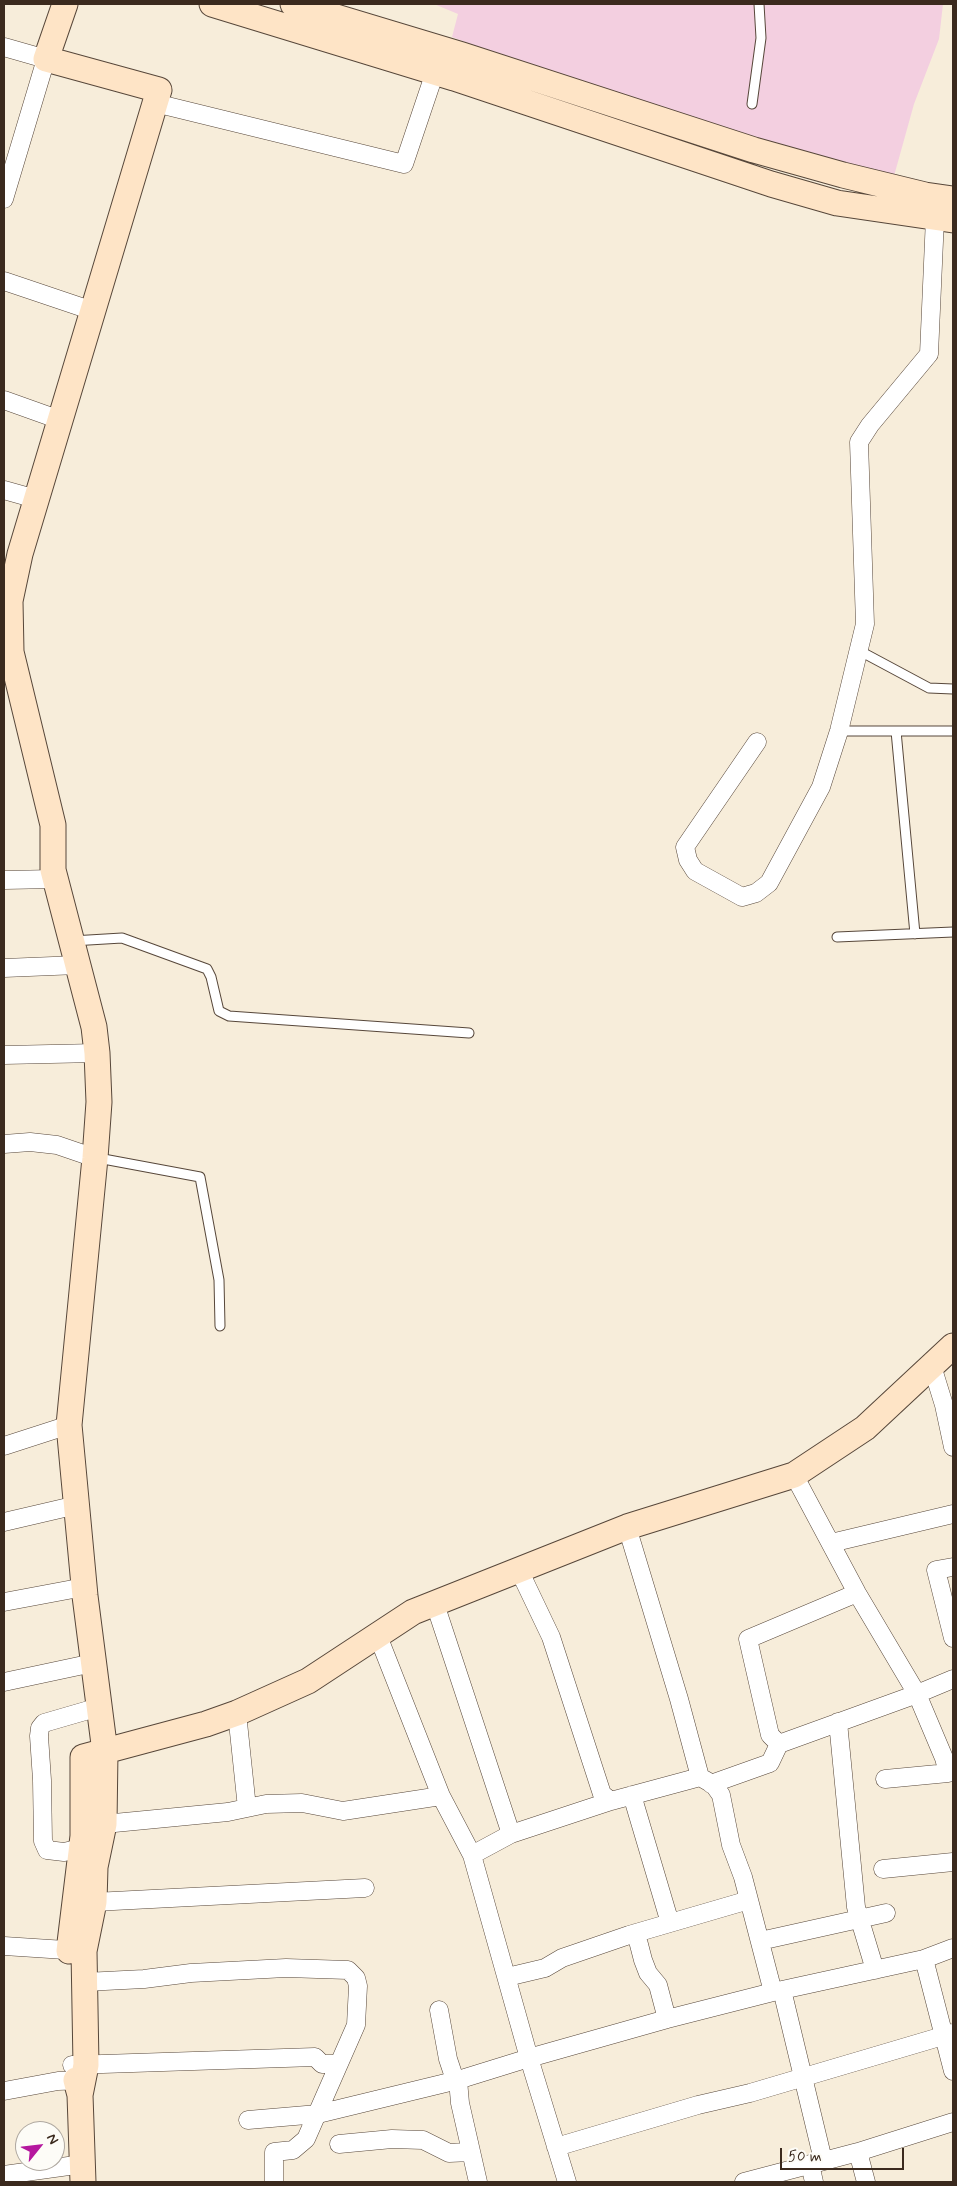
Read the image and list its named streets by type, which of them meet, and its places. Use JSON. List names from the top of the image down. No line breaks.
{"scale_bar":"50 m","north":"top right"}
